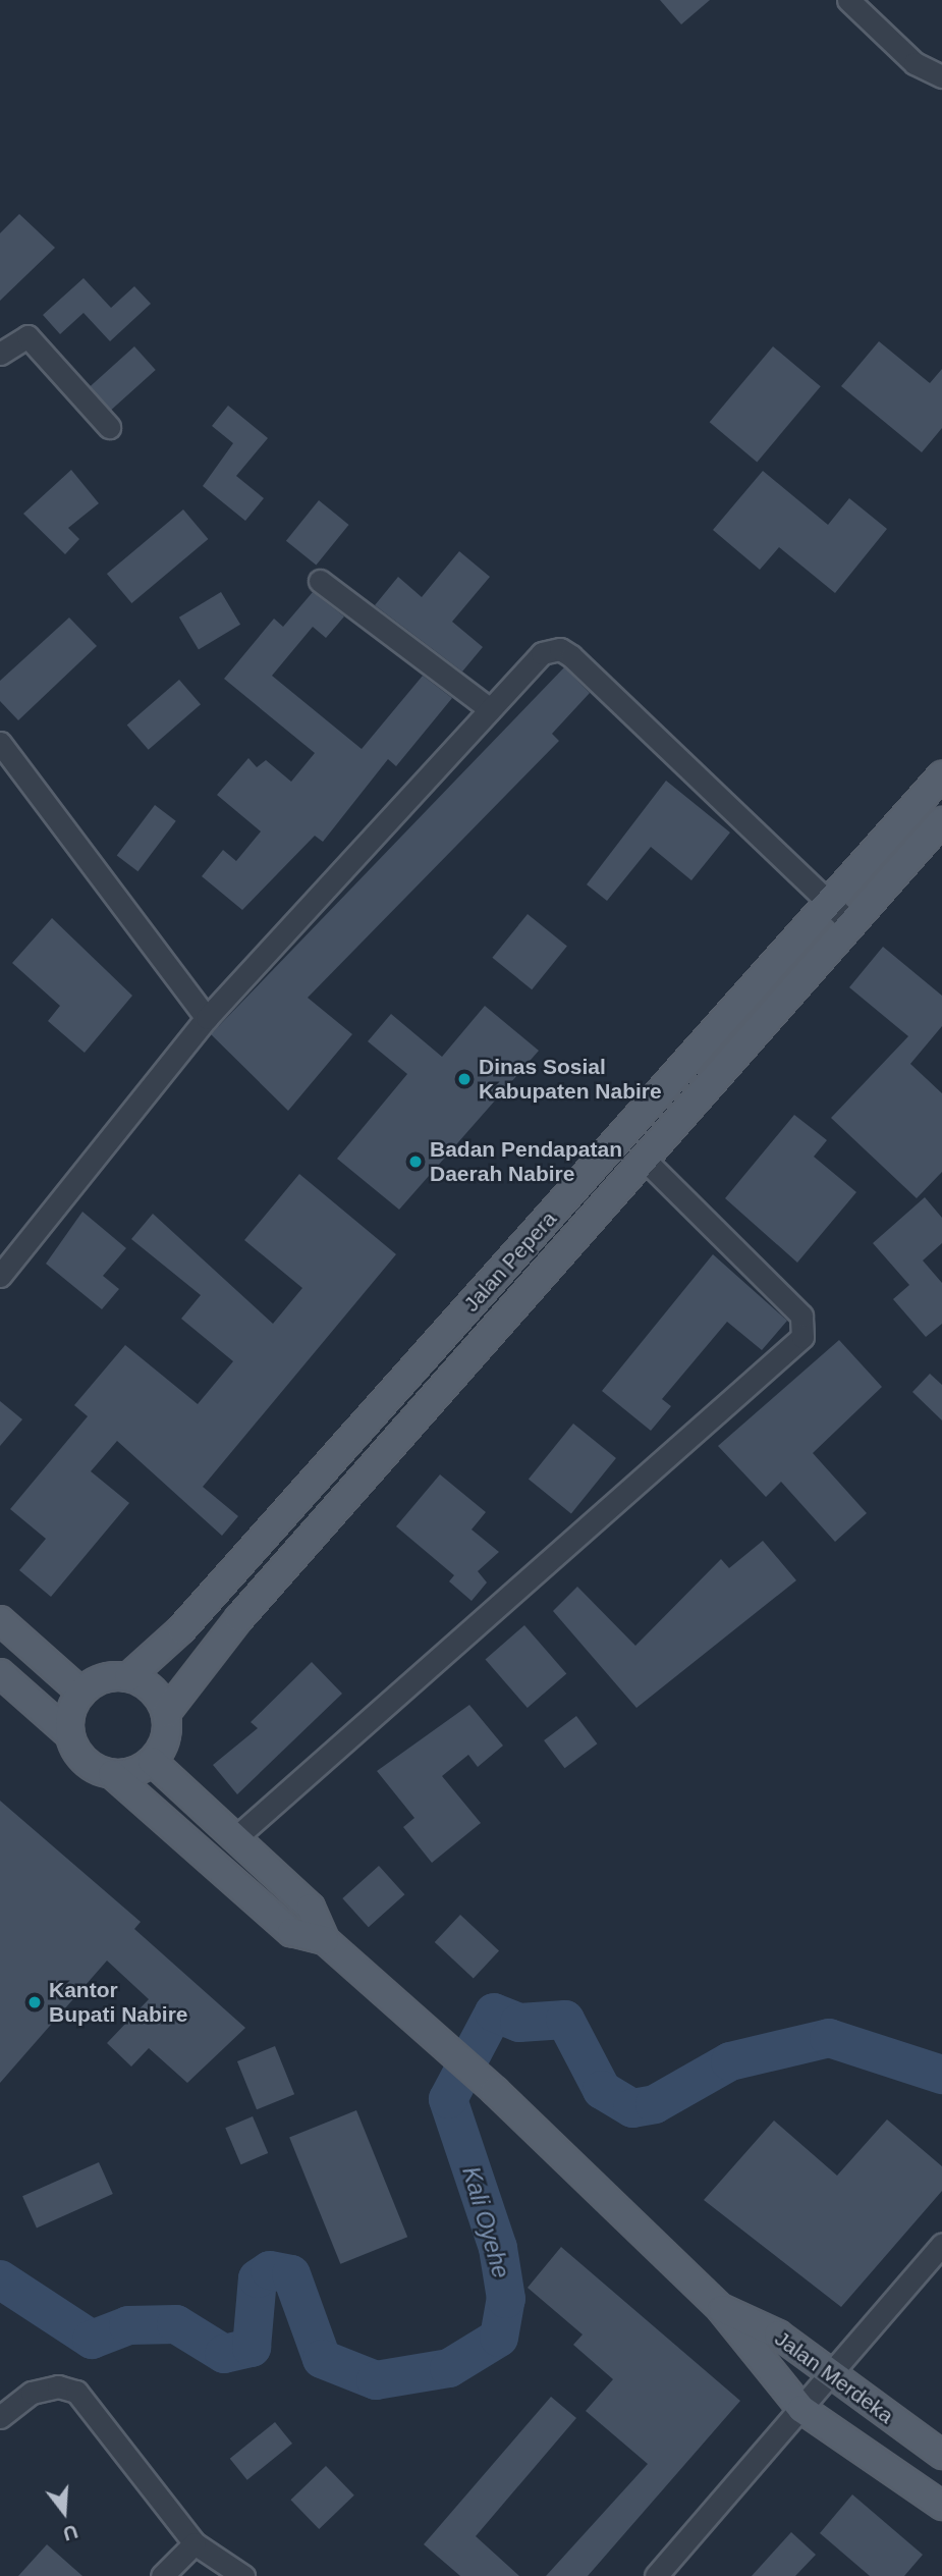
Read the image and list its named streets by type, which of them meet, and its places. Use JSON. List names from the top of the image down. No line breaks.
{"streets":{"main road":["Jalan Pepera","Jalan Merdeka"]},"water":["Kali Oyehe"],"places":["Dinas Sosial Kabupaten Nabire","Badan Pendapatan Daerah Nabire","Kantor Bupati Nabire"],"north":"bottom"}
